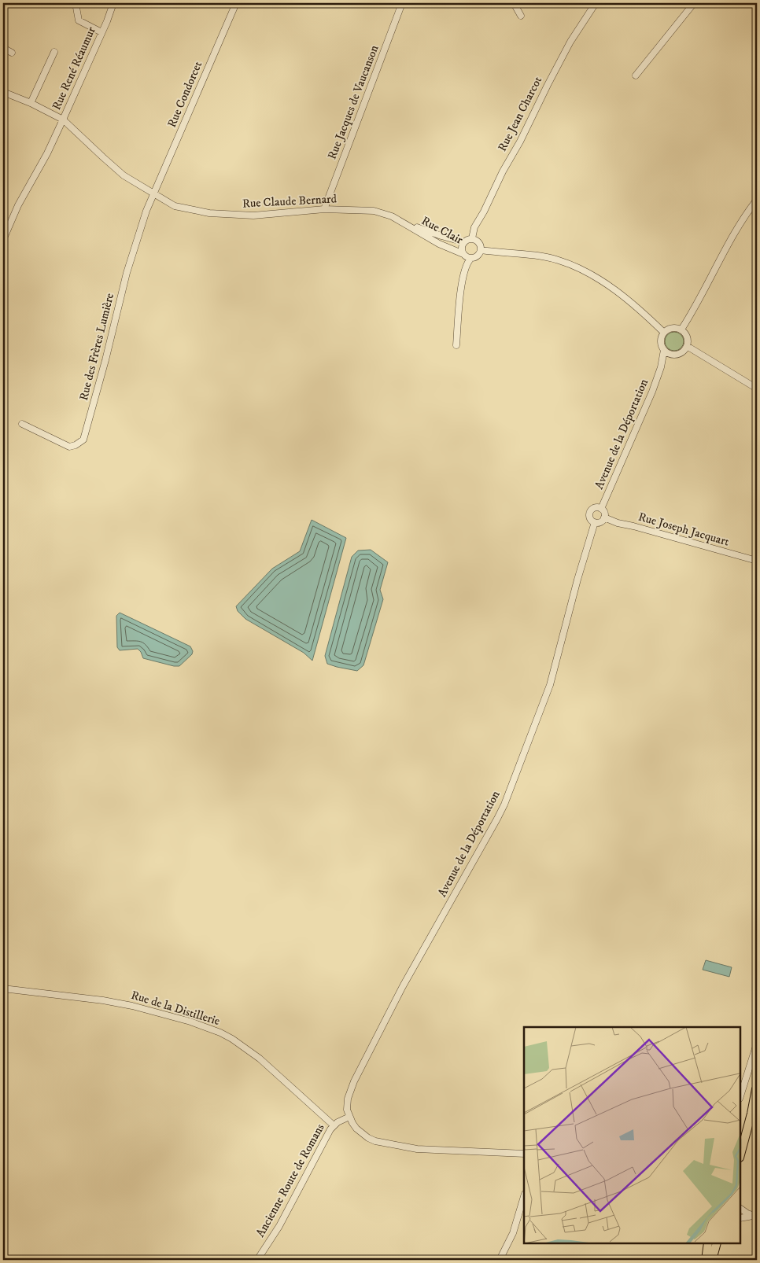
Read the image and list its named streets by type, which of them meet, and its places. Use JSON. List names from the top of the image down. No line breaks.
{"streets":{"street":["Rue René Réaumur","Rue Condorcet","Rue Jacques de Vaucanson","Rue Jean Charcot","Rue Claude Bernard","Rue Clair","Rue des Frères Lumière","Avenue de la Déportation","Rue Joseph Jacquart","Rue de la Distillerie","Ancienne Route de Romans"]},"crossings":[["Rue René Réaumur","Rue Claude Bernard"],["Rue Condorcet","Rue Claude Bernard"],["Rue Condorcet","Rue des Frères Lumière"],["Rue Jacques de Vaucanson","Rue Claude Bernard"],["Rue Jean Charcot","Rue Clair"],["Rue Claude Bernard","Rue Clair"],["Rue Claude Bernard","Rue des Frères Lumière"],["Avenue de la Déportation","Rue Joseph Jacquart"],["Avenue de la Déportation","Ancienne Route de Romans"],["Rue de la Distillerie","Ancienne Route de Romans"]]}
